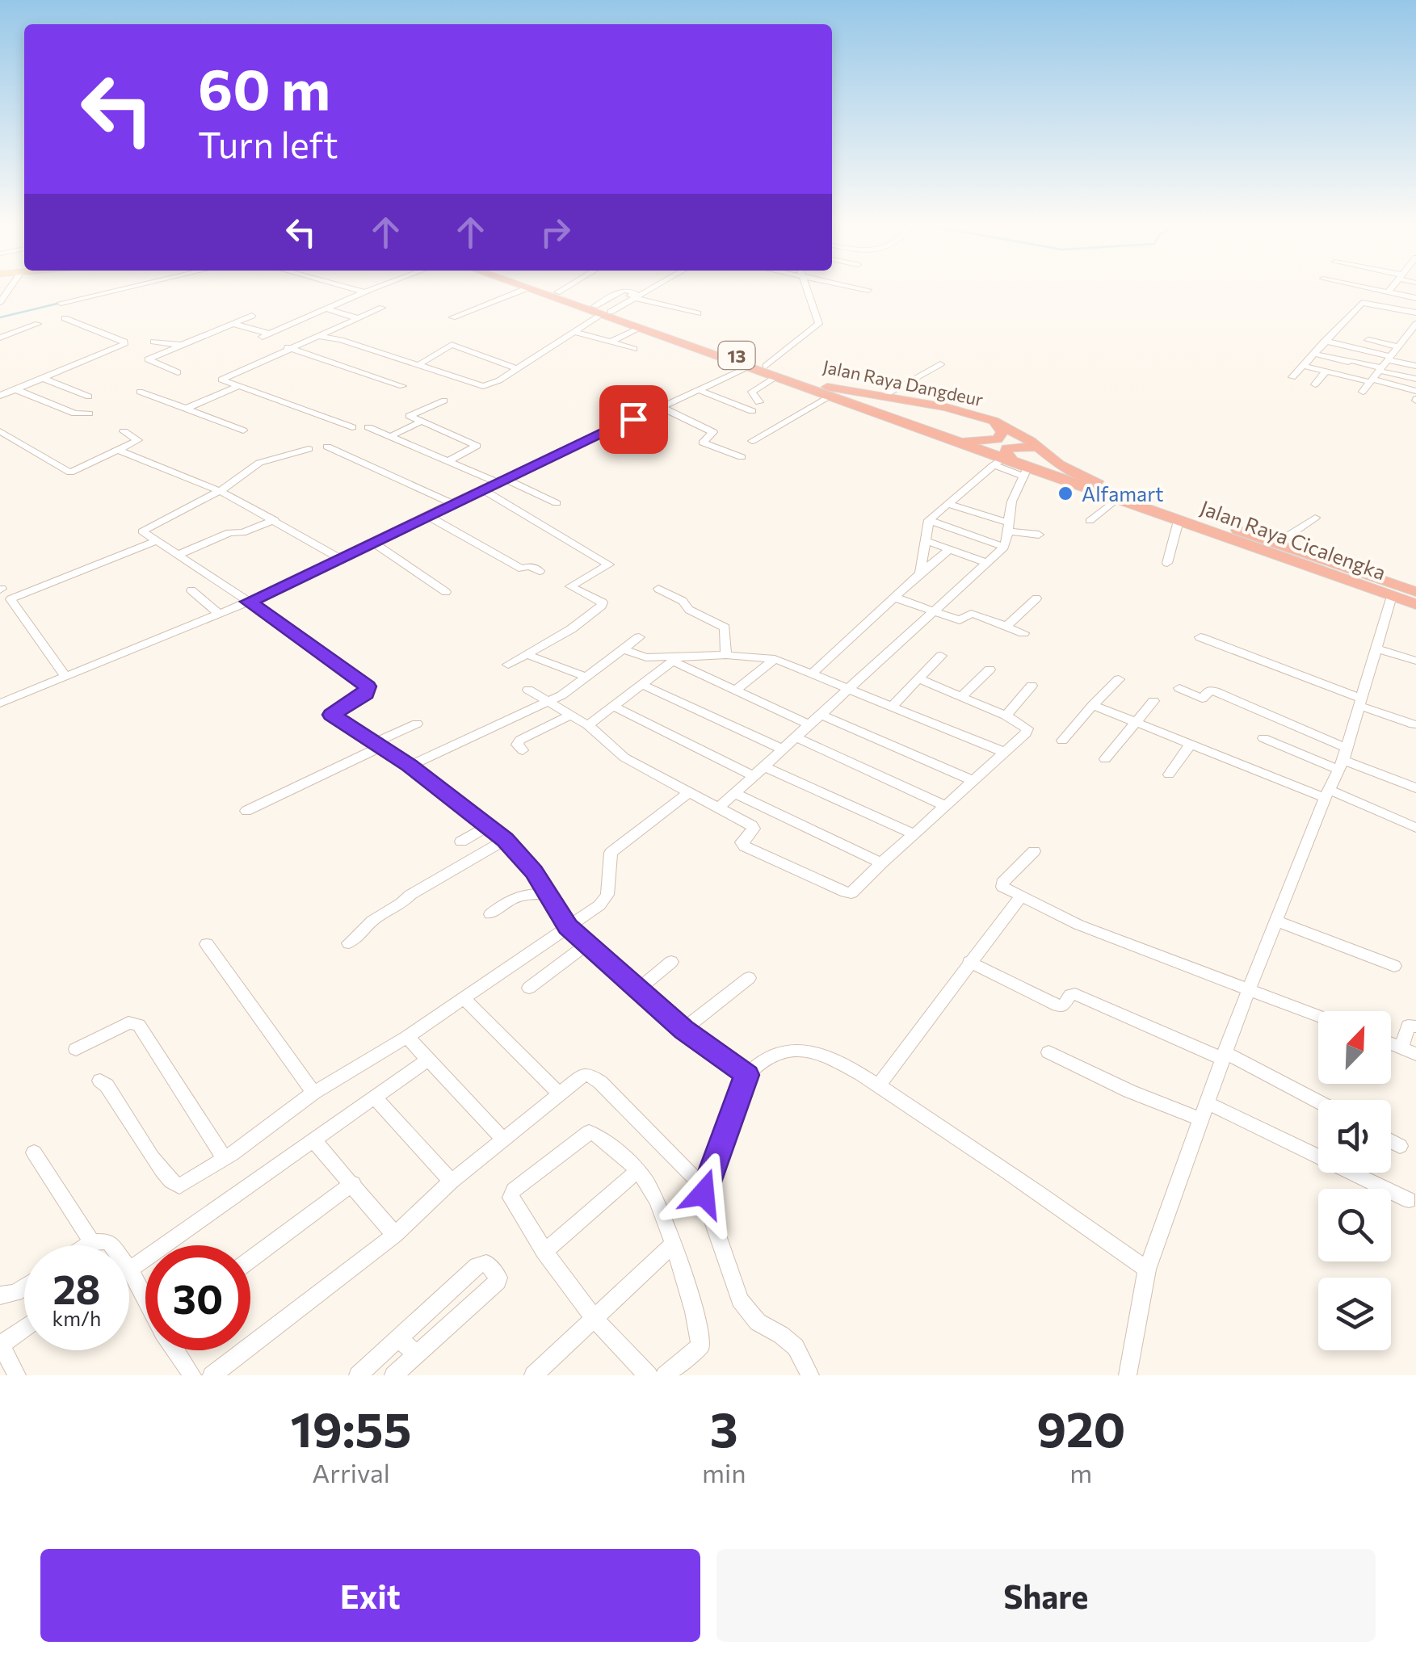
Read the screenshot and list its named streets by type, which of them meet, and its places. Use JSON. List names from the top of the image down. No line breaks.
{"streets":{"highway":["13","Jalan Raya Dangdeur","Jalan Raya Cicalengka"]},"crossings":[["Jalan Raya Dangdeur","Jalan Raya Cicalengka"]],"places":["Alfamart"],"north":"top right","page":{"turn":["60 m","Turn left"],"speed":"28 km/h","limit":"30","eta":["19:55","Arrival","3","min","920","m"],"buttons":["Exit","Share"]}}
